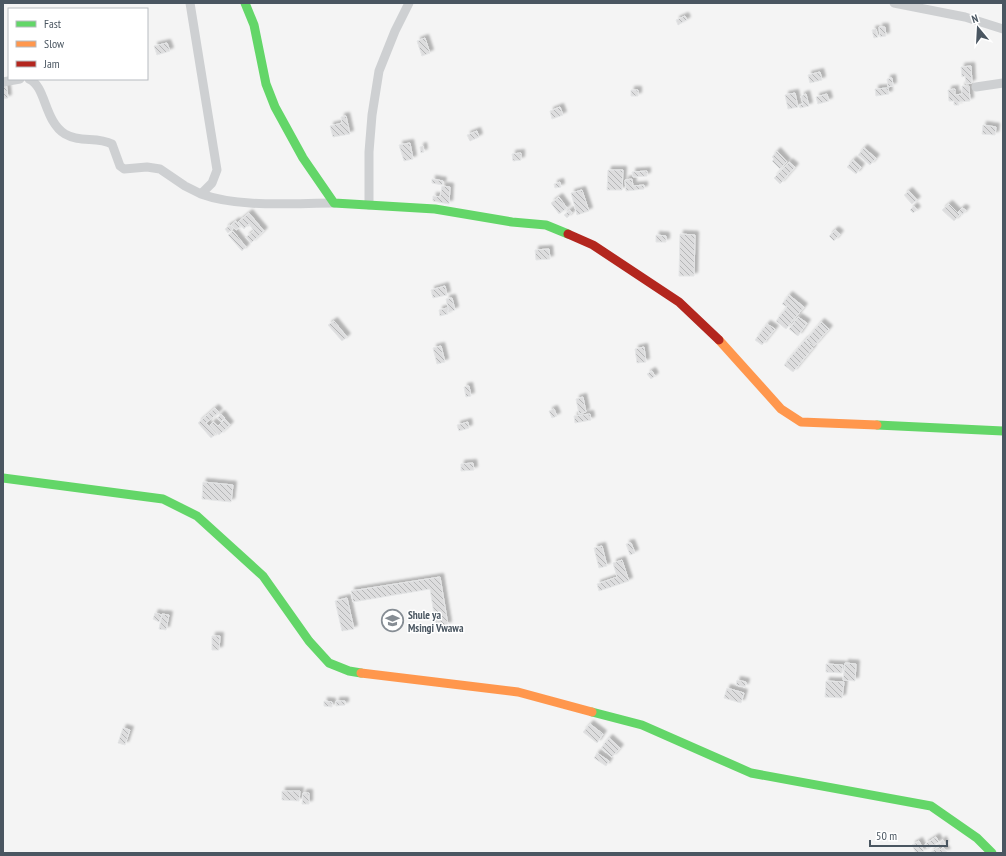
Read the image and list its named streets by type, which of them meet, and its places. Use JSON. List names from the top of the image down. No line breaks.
{"places":{"school or university":["Shule ya Msingi Vwawa"]},"legend":["Fast","Slow","Jam"],"scale_bar":"50 m","north":"top"}
